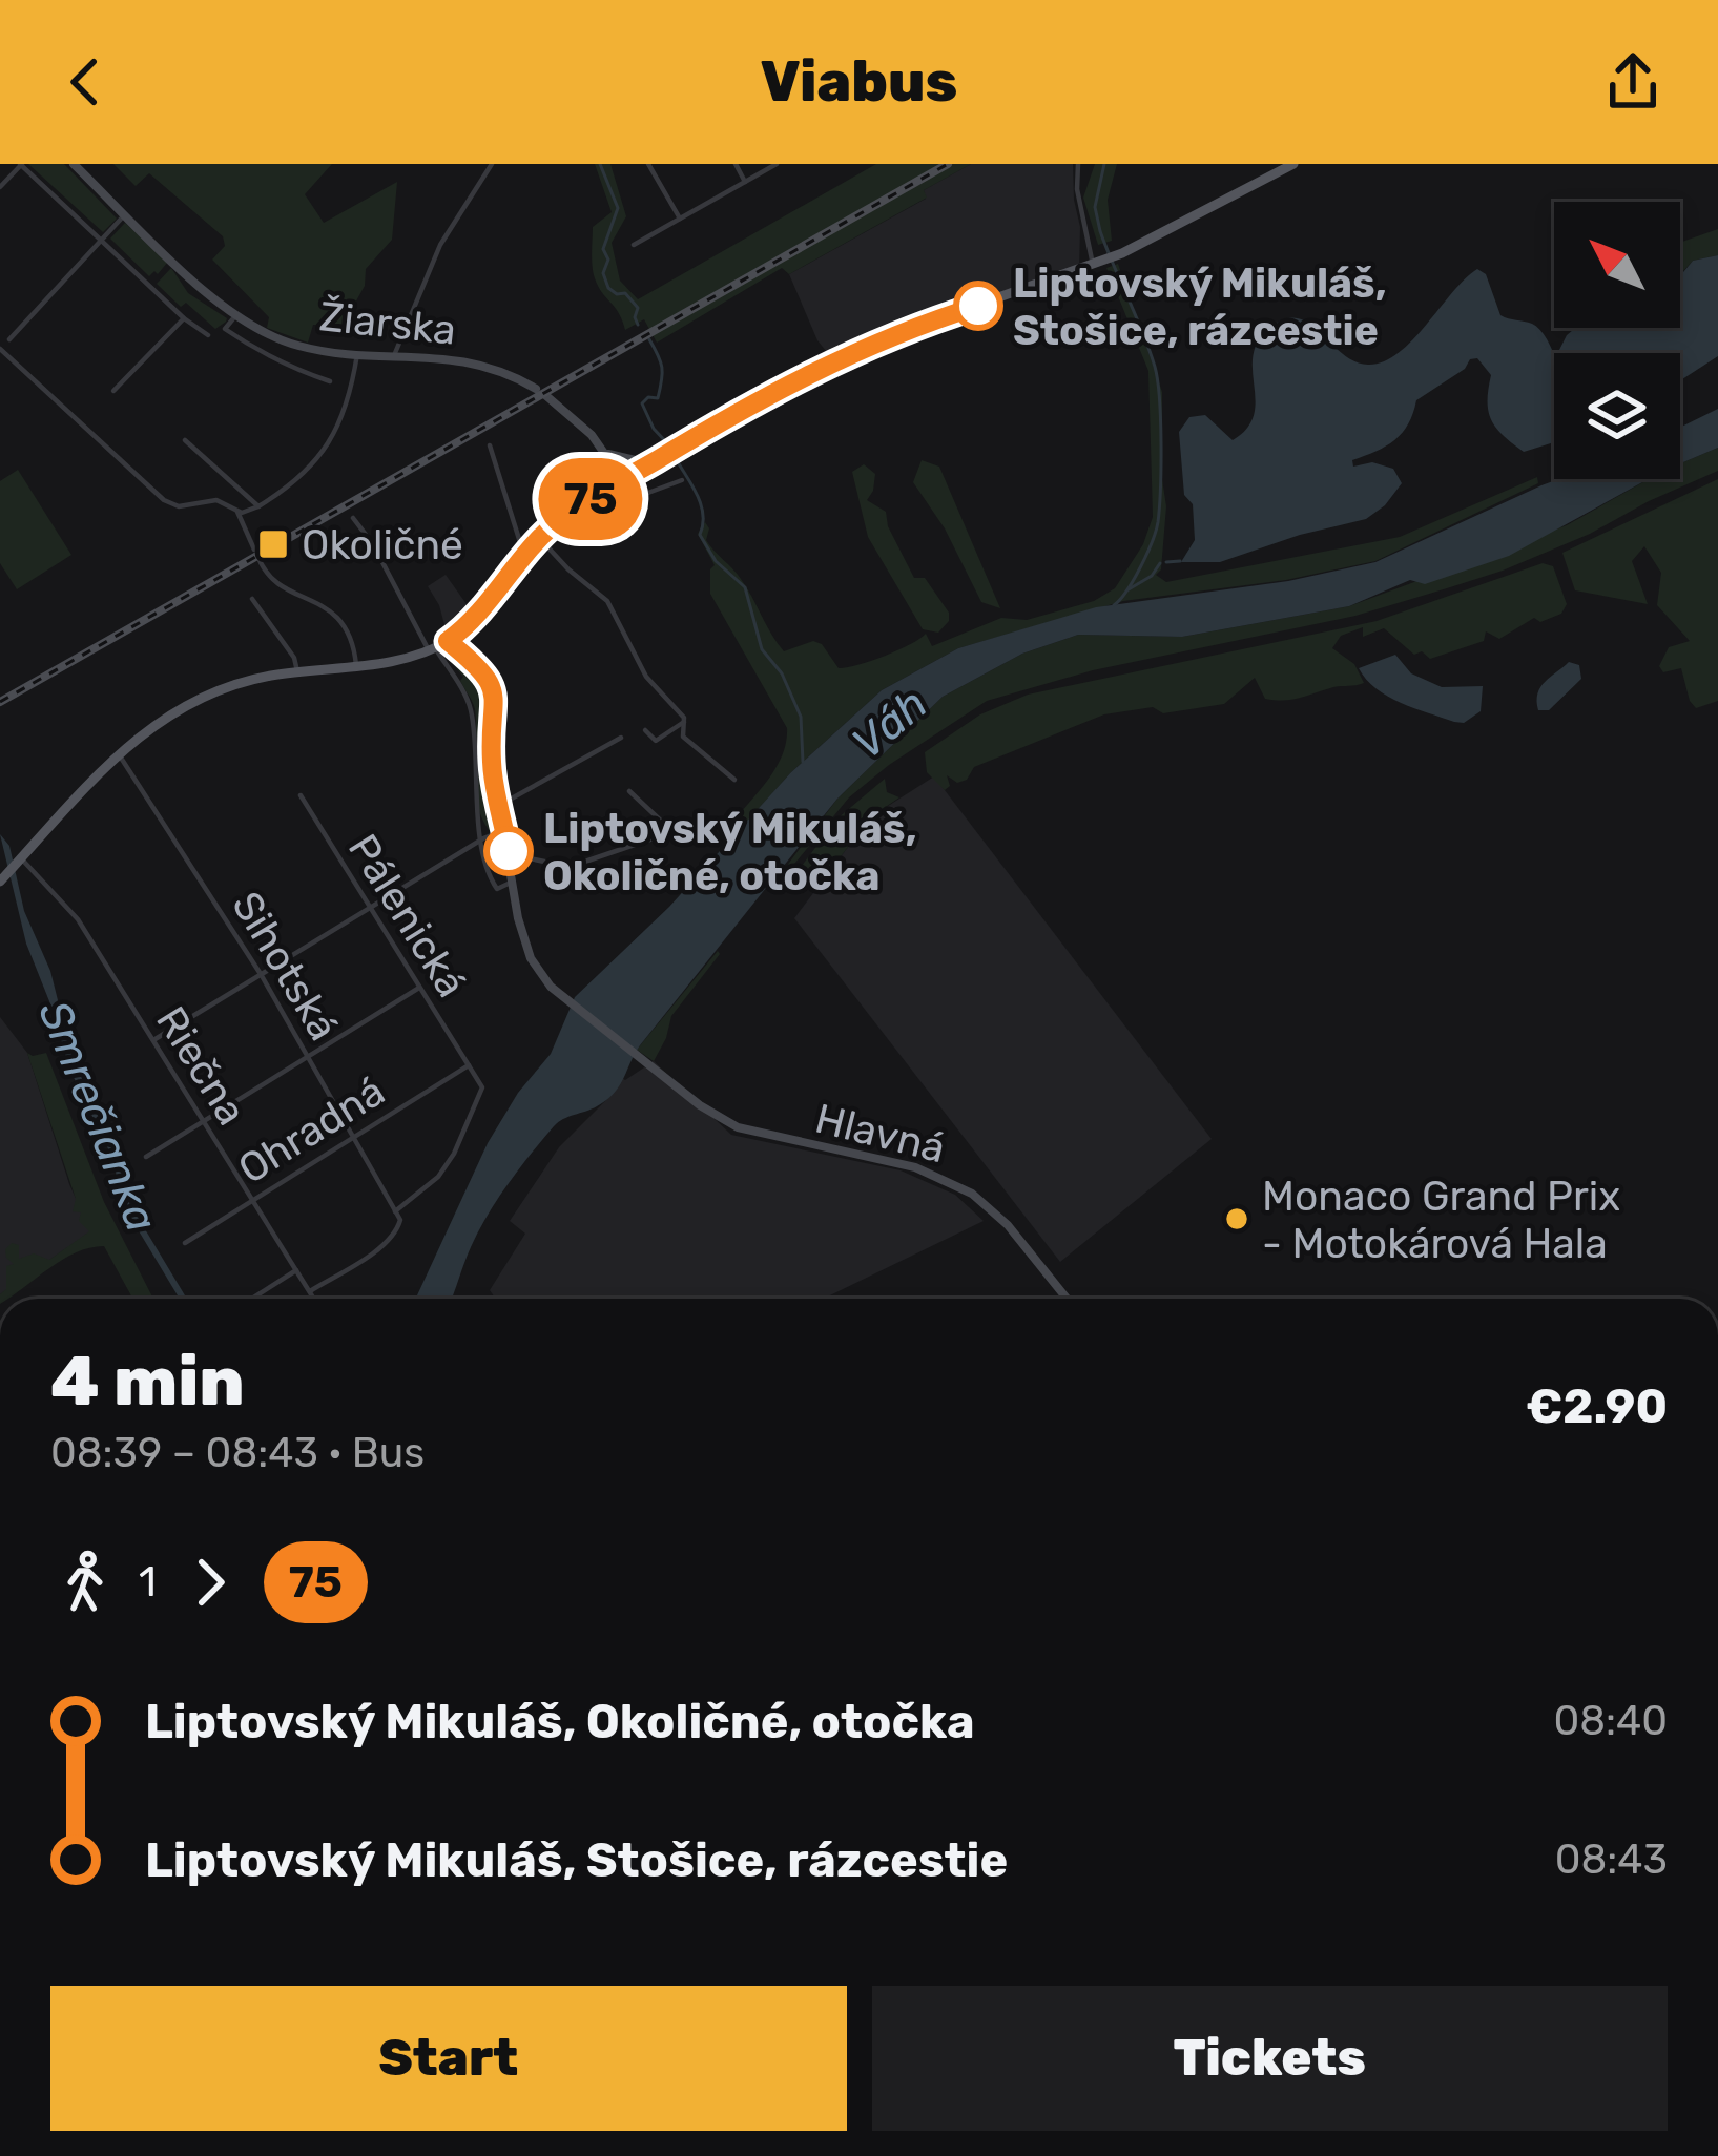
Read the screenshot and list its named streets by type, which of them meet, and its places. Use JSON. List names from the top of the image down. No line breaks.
{"streets":{"street":["Žiarska","Pálenická","Sihotská","Riečna","Ohradná","Hlavná"]},"crossings":[["Pálenická","Ohradná"],["Sihotská","Ohradná"],["Riečna","Ohradná"]],"water":["Váh","Smrečianka"],"places":{"other":["Liptovský Mikuláš, Stošice, rázcestie","Liptovský Mikuláš, Okoličné, otočka","Monaco Grand Prix - Motokárová Hala"],"transit":["Okoličné"]},"lines":["bus line 75"],"north":"top left","page":{"header":"Viabus","on_map":"75","heading":["4 min","08:39 – 08:43 · Bus","€2.90"],"legs":["1","75"],"list":[{"name":"Liptovský Mikuláš, Okoličné, otočka","value":"08:40"},{"name":"Liptovský Mikuláš, Stošice, rázcestie","value":"08:43"}],"buttons":["Start","Tickets"]}}
